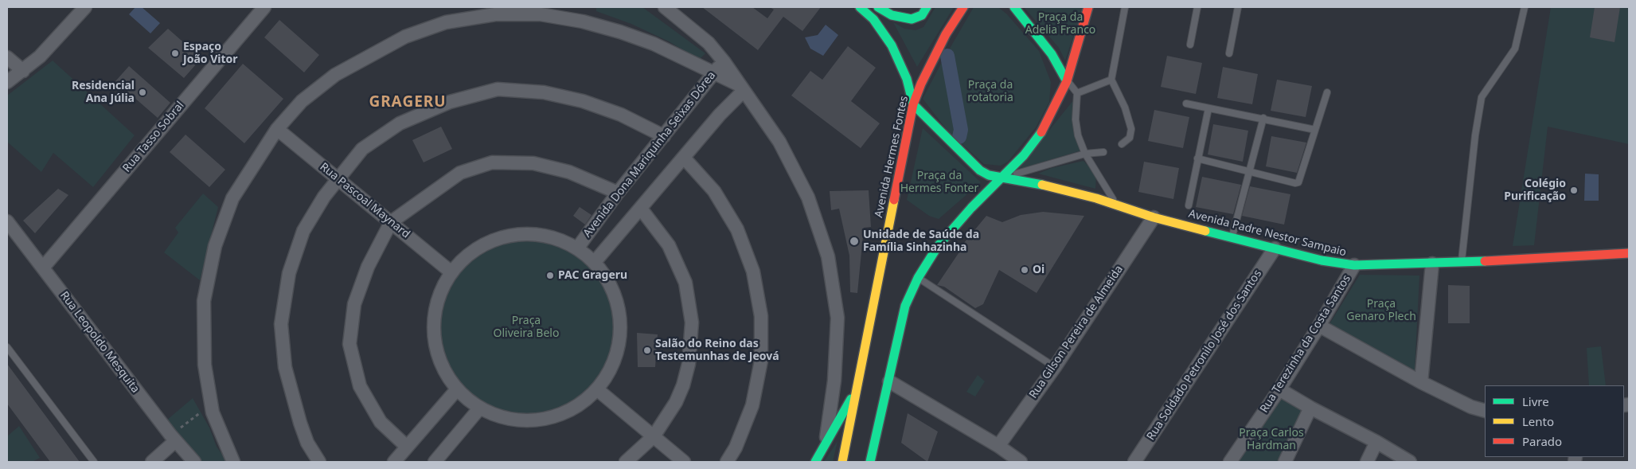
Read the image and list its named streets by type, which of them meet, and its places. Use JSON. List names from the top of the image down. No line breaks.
{"streets":{"main road":["Avenida Hermes Fontes","Avenida Padre Nestor Sampaio"],"street":["Rua Tasso Sobral","Avenida Dona Mariquinha Seixas Dórea","Rua Pascoal Maynard","Rua Gilson Pereira de Almeida","Rua Leopoldo Mesquita","Rua Terezinha da Costa Santos","Rua Soldado Petronilo José dos Santos"]},"crossings":[["Rua Tasso Sobral","Rua Leopoldo Mesquita"],["Avenida Hermes Fontes","Avenida Padre Nestor Sampaio"],["Avenida Padre Nestor Sampaio","Rua Gilson Pereira de Almeida"],["Avenida Padre Nestor Sampaio","Rua Terezinha da Costa Santos"],["Avenida Padre Nestor Sampaio","Rua Soldado Petronilo José dos Santos"]],"districts":["GRAGERU"],"parks":["Praça da Adelia Franco","Praça da rotatoria","Praça da Hermes Fonter","Praça Genaro Plech","Praça Oliveira Belo","Praça Carlos Hardman"],"places":["Espaço João Vitor","Residencial Ana Júlia","Colégio Purificação","Unidade de Saúde da Família Sinhazinha","Oi","PAC Grageru","Salão do Reino das Testemunhas de Jeová"],"legend":["Livre","Lento","Parado"]}
